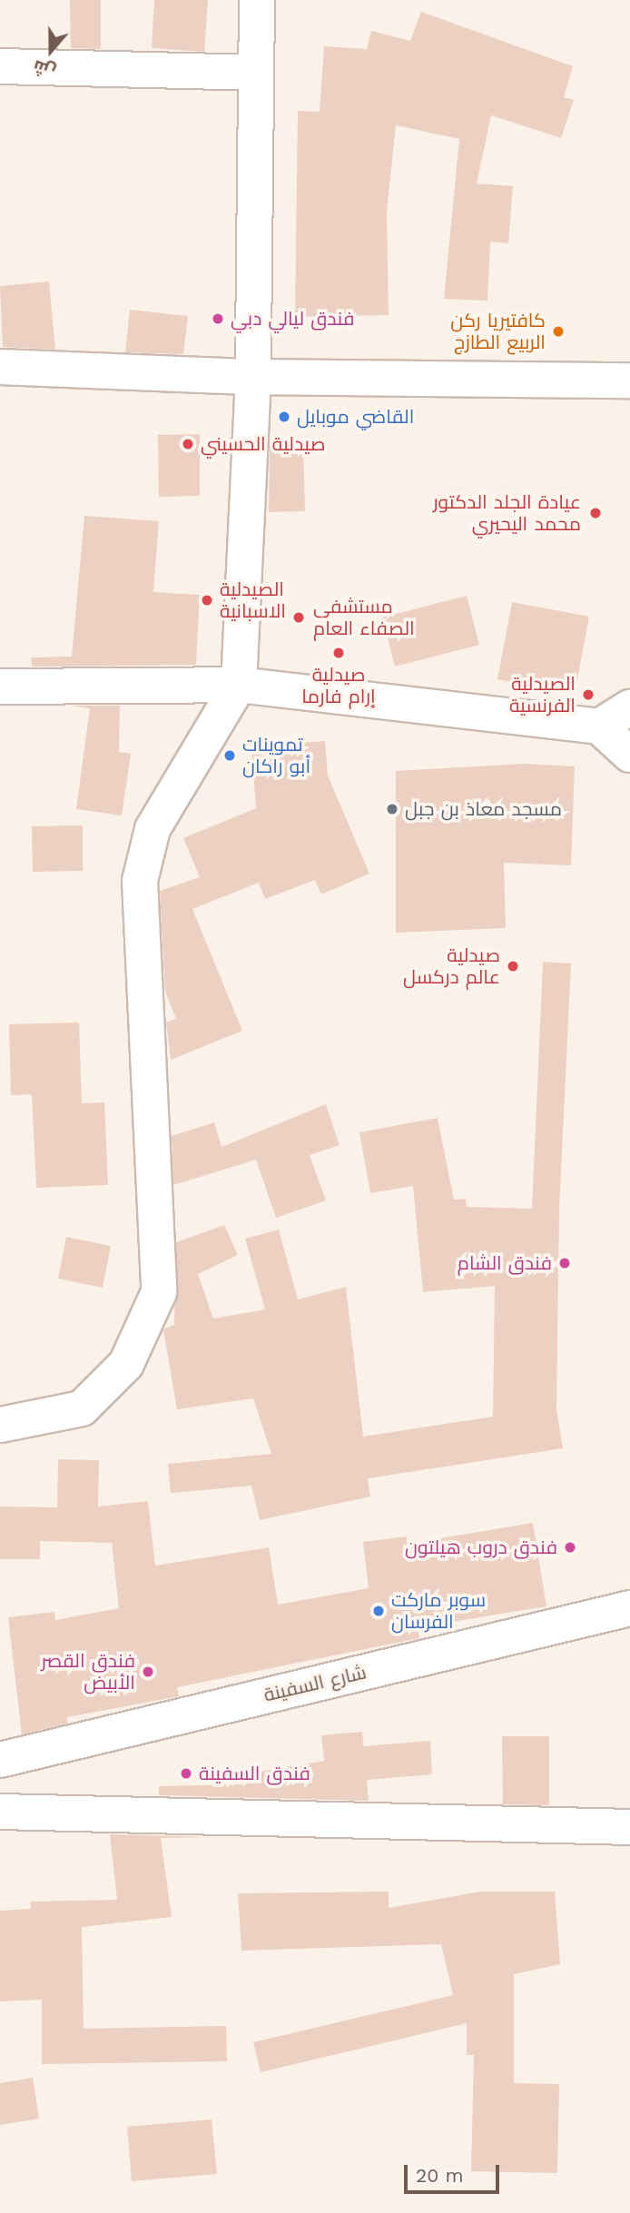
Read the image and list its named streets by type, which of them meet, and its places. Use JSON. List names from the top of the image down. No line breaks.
{"streets":{"street":["شارع السفينة"]},"places":["فندق ليالي دبي","كافتيريا ركن الربيع الطازج","القاضي موبايل","صيدلية الحسيني","عيادة الجلد الدكتور محمد اليحيري","الصيدلية الاسبانية","مستشفى الصفاء العام","صيدلية إرام فارما","الصيدلية الفرنسية","تموينات أبو راكان","مسجد معاذ بن جبل","صيدلية عالم دركسل","فندق الشام","فندق دروب هيلتون","سوبر ماركت الفرسان","فندق القصر الأبيض","فندق السفينة"],"scale_bar":"20 m","north":"bottom"}
